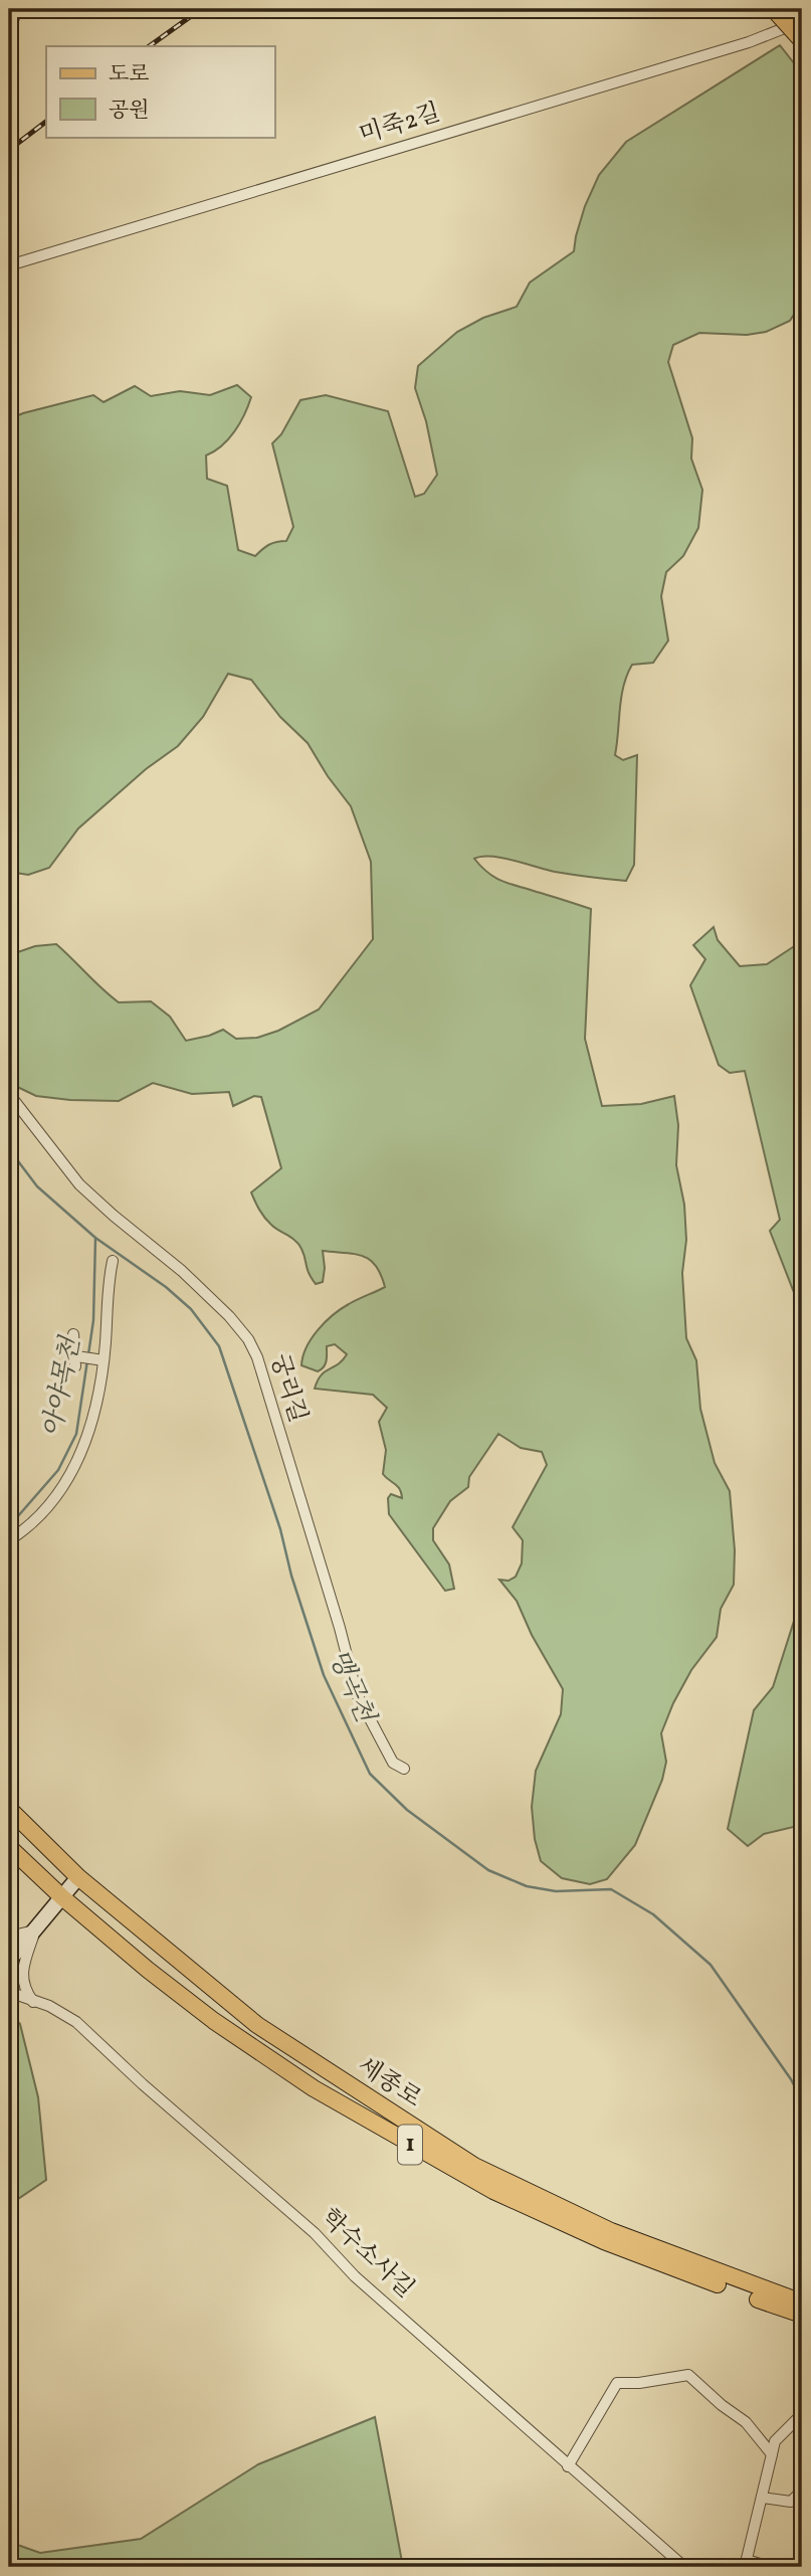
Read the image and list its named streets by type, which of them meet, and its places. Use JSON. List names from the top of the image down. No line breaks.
{"streets":{"main road":["세종로","1"],"street":["미죽2길","궁리길","학수소사길"]},"water":["아야목천","맹곡천"],"legend":["도로","공원"]}
